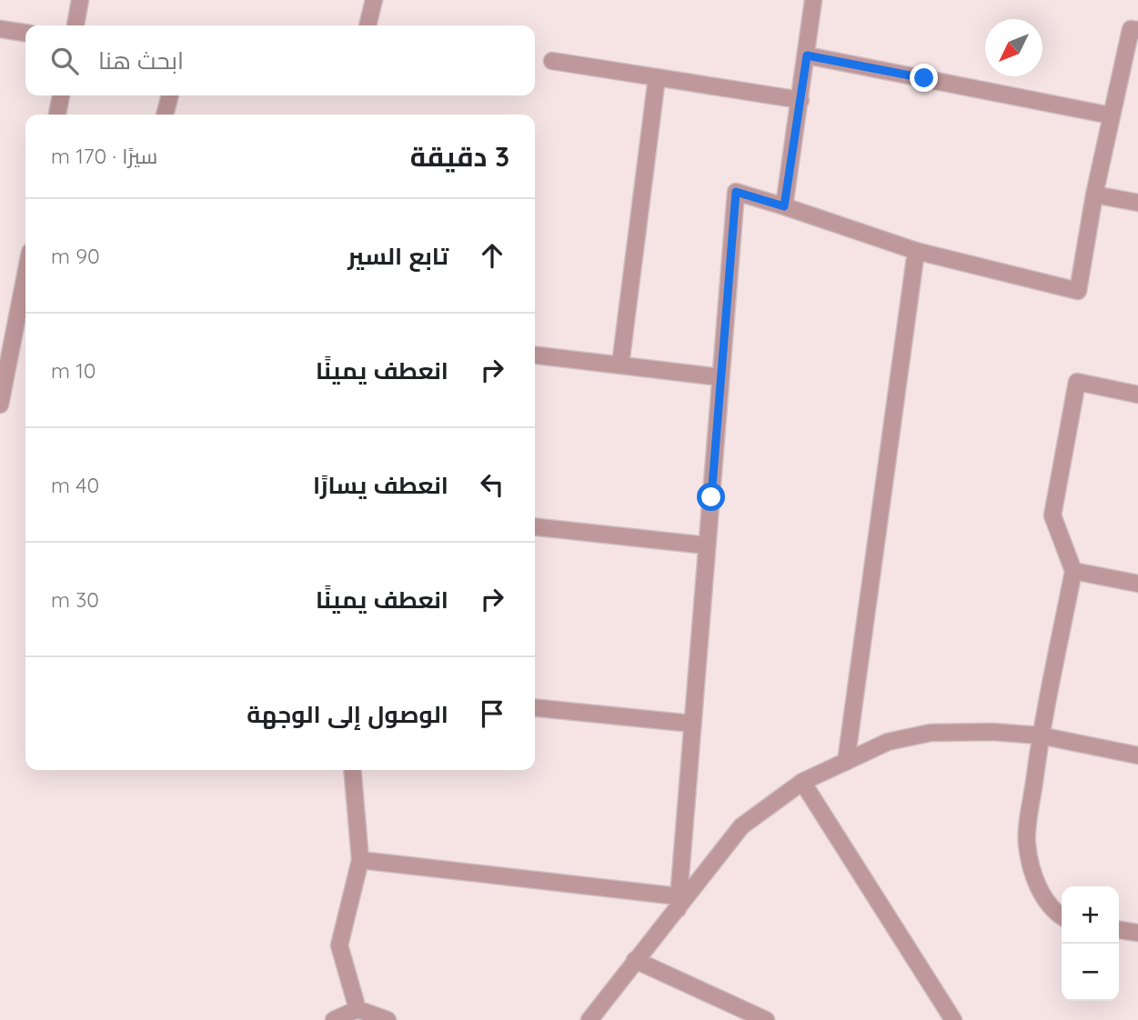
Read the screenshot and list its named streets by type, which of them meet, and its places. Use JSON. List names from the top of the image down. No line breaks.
{"north":"bottom left","page":{"search":"ابحث هنا","heading":["3 دقيقة","سيرًا · 170 m"],"list":[["تابع السير","90 m"],["انعطف يمينًا","10 m"],["انعطف يسارًا","40 m"],["انعطف يمينًا","30 m"],"الوصول إلى الوجهة"],"map_buttons":["+","−"]}}
